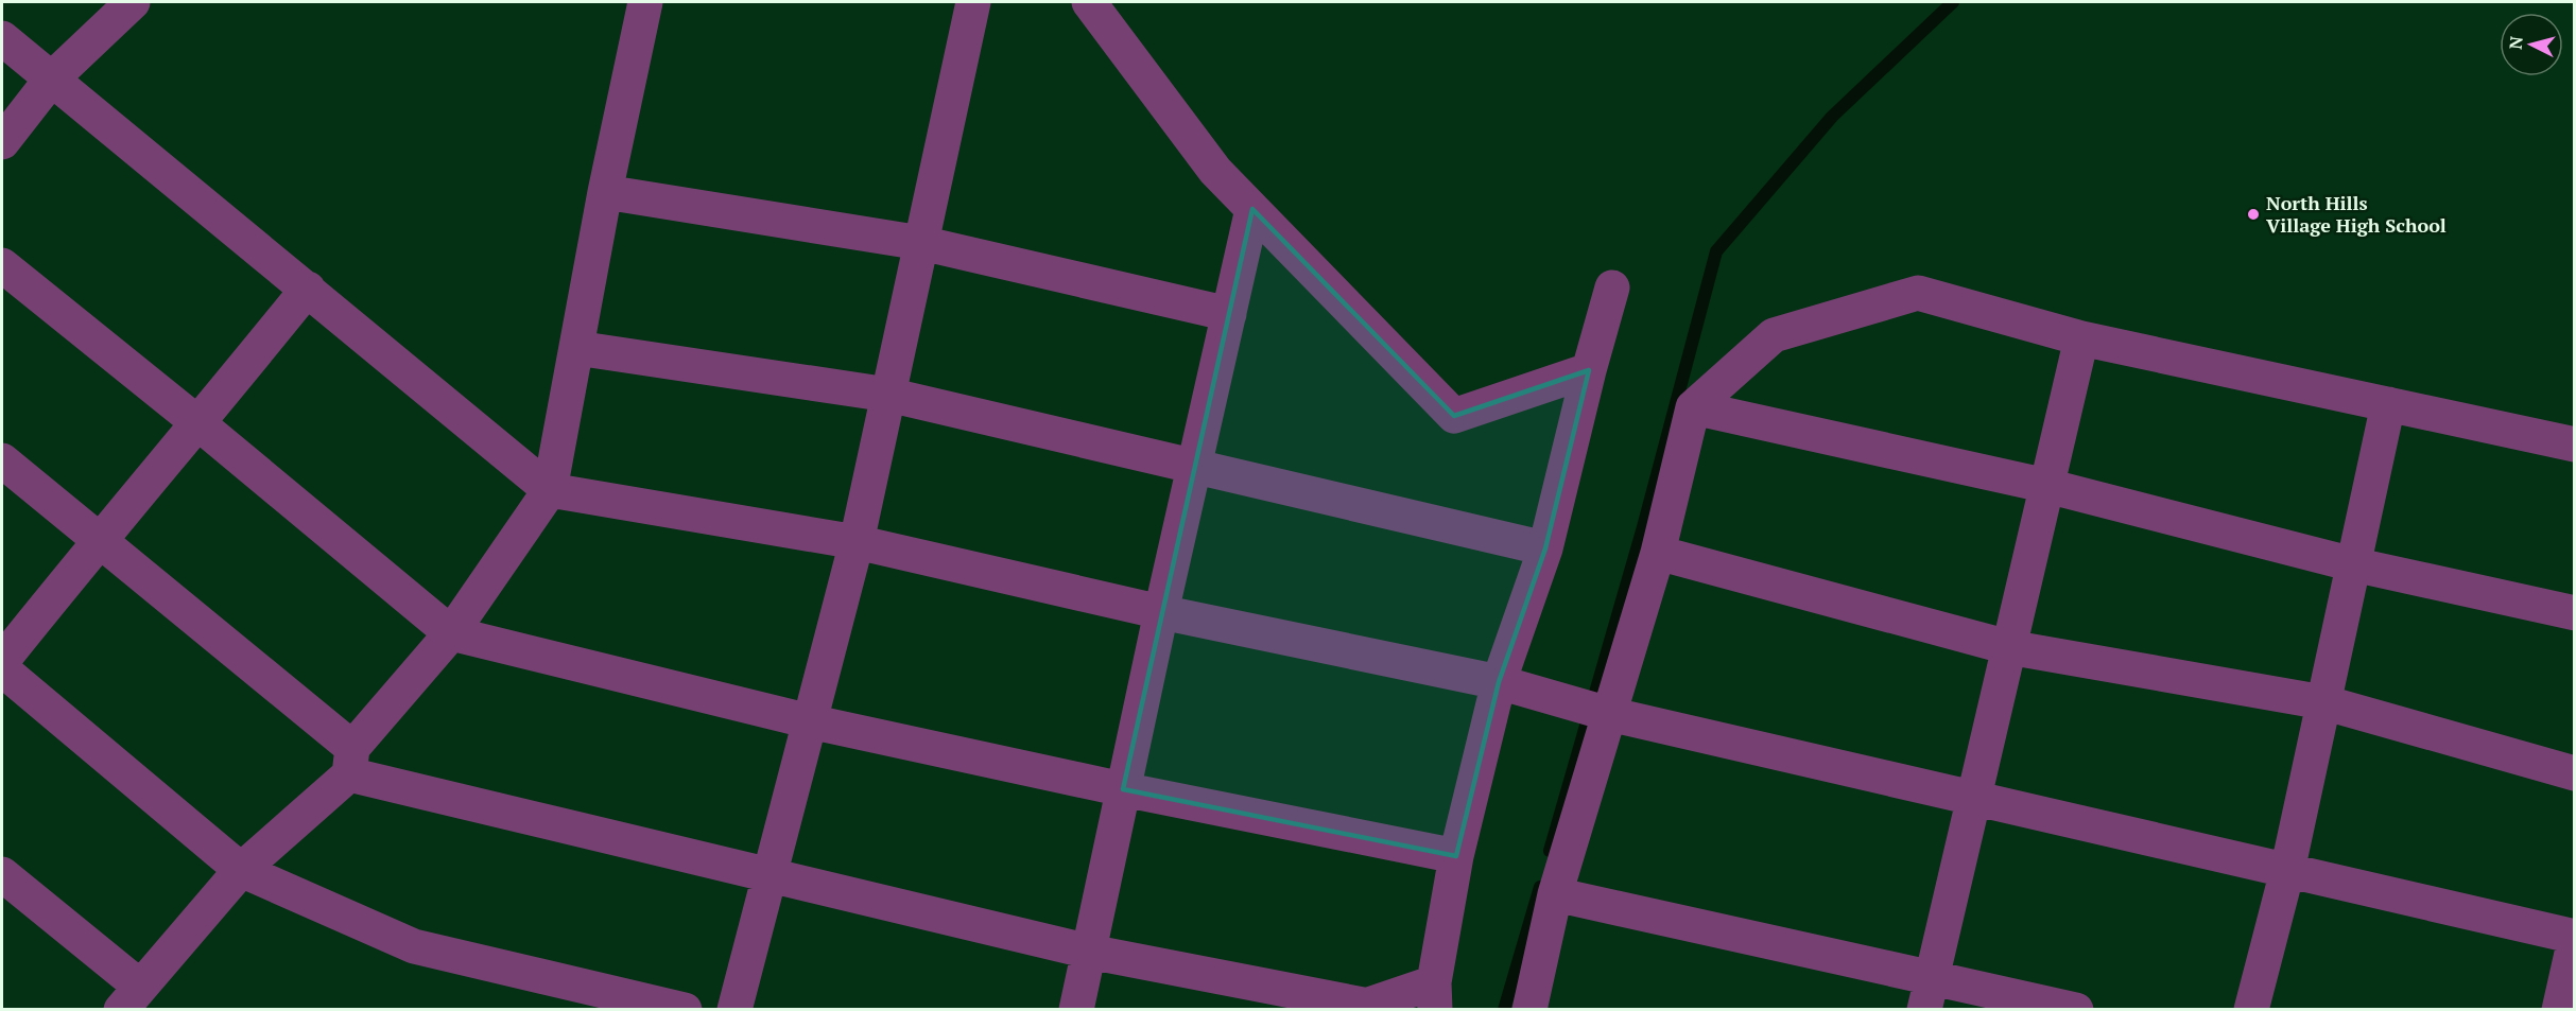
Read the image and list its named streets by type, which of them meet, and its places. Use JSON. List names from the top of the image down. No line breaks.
{"places":["North Hills Village High School"],"north":"left"}
